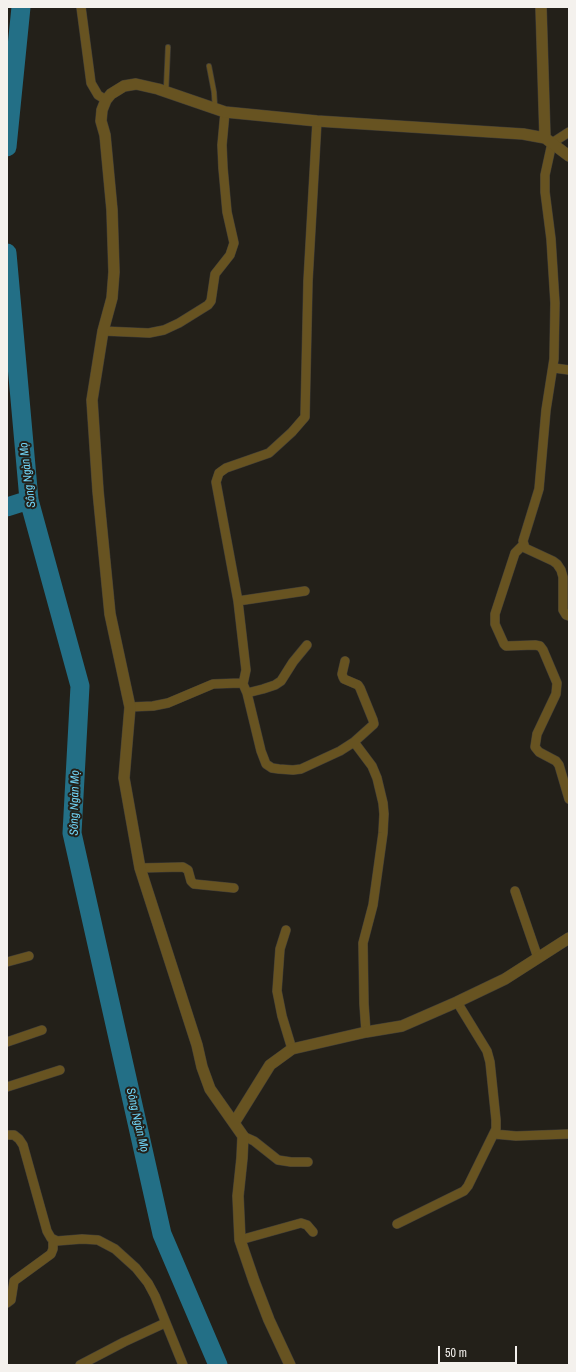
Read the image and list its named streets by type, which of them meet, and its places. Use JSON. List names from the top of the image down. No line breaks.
{"water":["Sông Ngàn Mọ"],"scale_bar":"50 m"}
